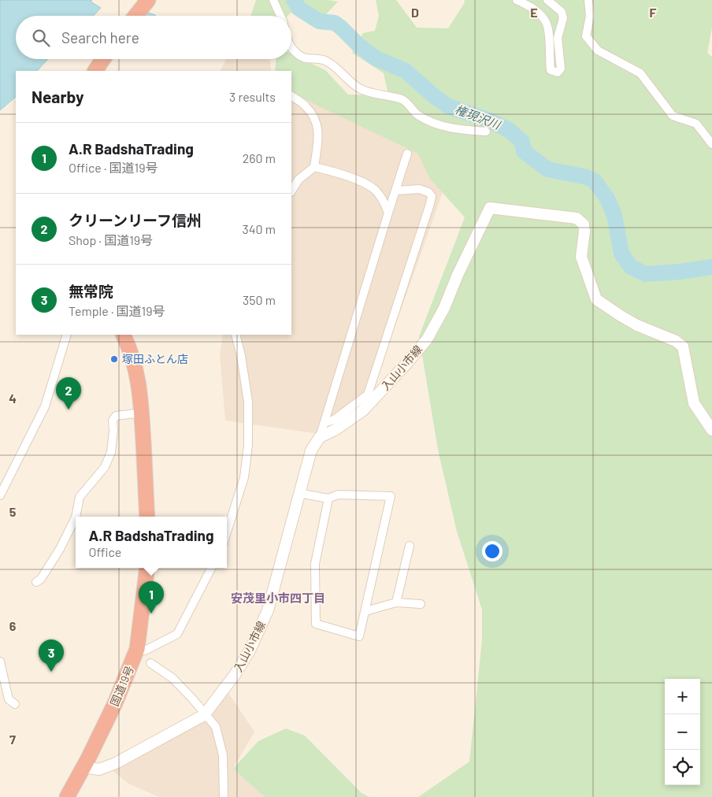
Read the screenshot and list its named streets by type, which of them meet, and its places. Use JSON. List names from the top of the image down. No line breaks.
{"streets":{"highway":["国道19号"],"main road":["入山小市線"]},"crossings":[["入山小市線","国道19号"]],"districts":["安茂里小市四丁目"],"water":["権現沢川"],"places":["塚田ふとん店"],"page":{"search":"Search here","heading":["Nearby","3 results"],"list":[{"mark":"1","name":"A.R BadshaTrading","note":"Office · 国道19号","value":"260 m"},{"mark":"2","name":"クリーンリーフ信州","note":"Shop · 国道19号","value":"340 m"},{"mark":"3","name":"無常院","note":"Temple · 国道19号","value":"350 m"}],"pins":["2","1","3"],"popup":["A.R BadshaTrading","Office"],"map_buttons":["+","−"]},"grid":{"columns":["D","E","F"],"rows":["4","5","6","7"]}}
